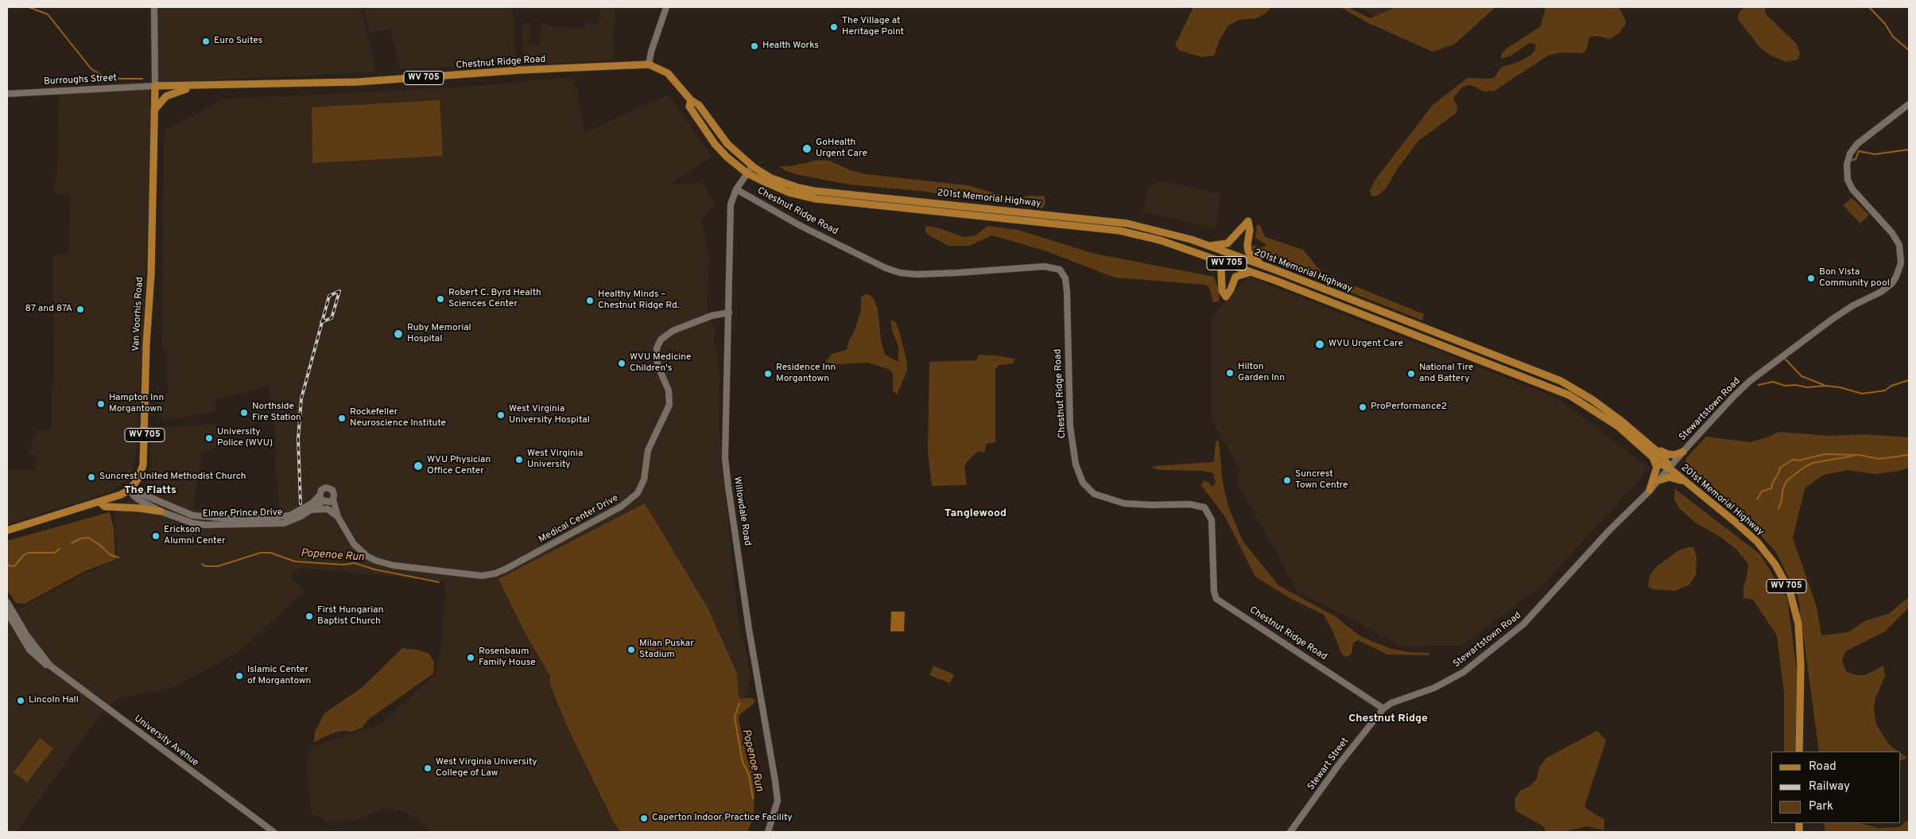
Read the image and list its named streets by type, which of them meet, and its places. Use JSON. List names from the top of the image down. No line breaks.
{"streets":{"main road":["Chestnut Ridge Road","WV 705","201st Memorial Highway","Van Voorhis Road"],"street":["Burroughs Street","Stewartstown Road","Willowdale Road","Elmer Prince Drive","Medical Center Drive","University Avenue","Stewart Street"]},"crossings":[["Chestnut Ridge Road","Burroughs Street"],["Chestnut Ridge Road","201st Memorial Highway"],["Chestnut Ridge Road","Van Voorhis Road"],["Chestnut Ridge Road","Stewartstown Road"],["Chestnut Ridge Road","Willowdale Road"],["Chestnut Ridge Road","Stewart Street"],["Burroughs Street","Van Voorhis Road"],["201st Memorial Highway","Stewartstown Road"],["Van Voorhis Road","Elmer Prince Drive"],["Stewartstown Road","Stewart Street"],["Willowdale Road","Medical Center Drive"],["Elmer Prince Drive","Medical Center Drive"]],"districts":["The Flatts","Tanglewood","Chestnut Ridge"],"water":["Popenoe Run"],"places":["The Village at Heritage Point","Euro Suites","Health Works","GoHealth Urgent Care","Bon Vista Community pool","Robert C. Byrd Health Sciences Center","Healthy Minds – Chestnut Ridge Rd.","87 and 87A","Ruby Memorial Hospital","WVU Urgent Care","WVU Medicine Children's","Hilton Garden Inn","Residence Inn Morgantown","National Tire and Battery","Hampton Inn Morgantown","ProPerformance2","Northside Fire Station","West Virginia University Hospital","Rockefeller Neuroscience Institute","University Police (WVU)","West Virginia University","WVU Physician Office Center","Suncrest United Methodist Church","Suncrest Town Centre","Erickson Alumni Center","First Hungarian Baptist Church","Milan Puskar Stadium","Rosenbaum Family House","Islamic Center of Morgantown","Lincoln Hall","West Virginia University College of Law","Caperton Indoor Practice Facility"],"legend":["Road","Railway","Park"]}
